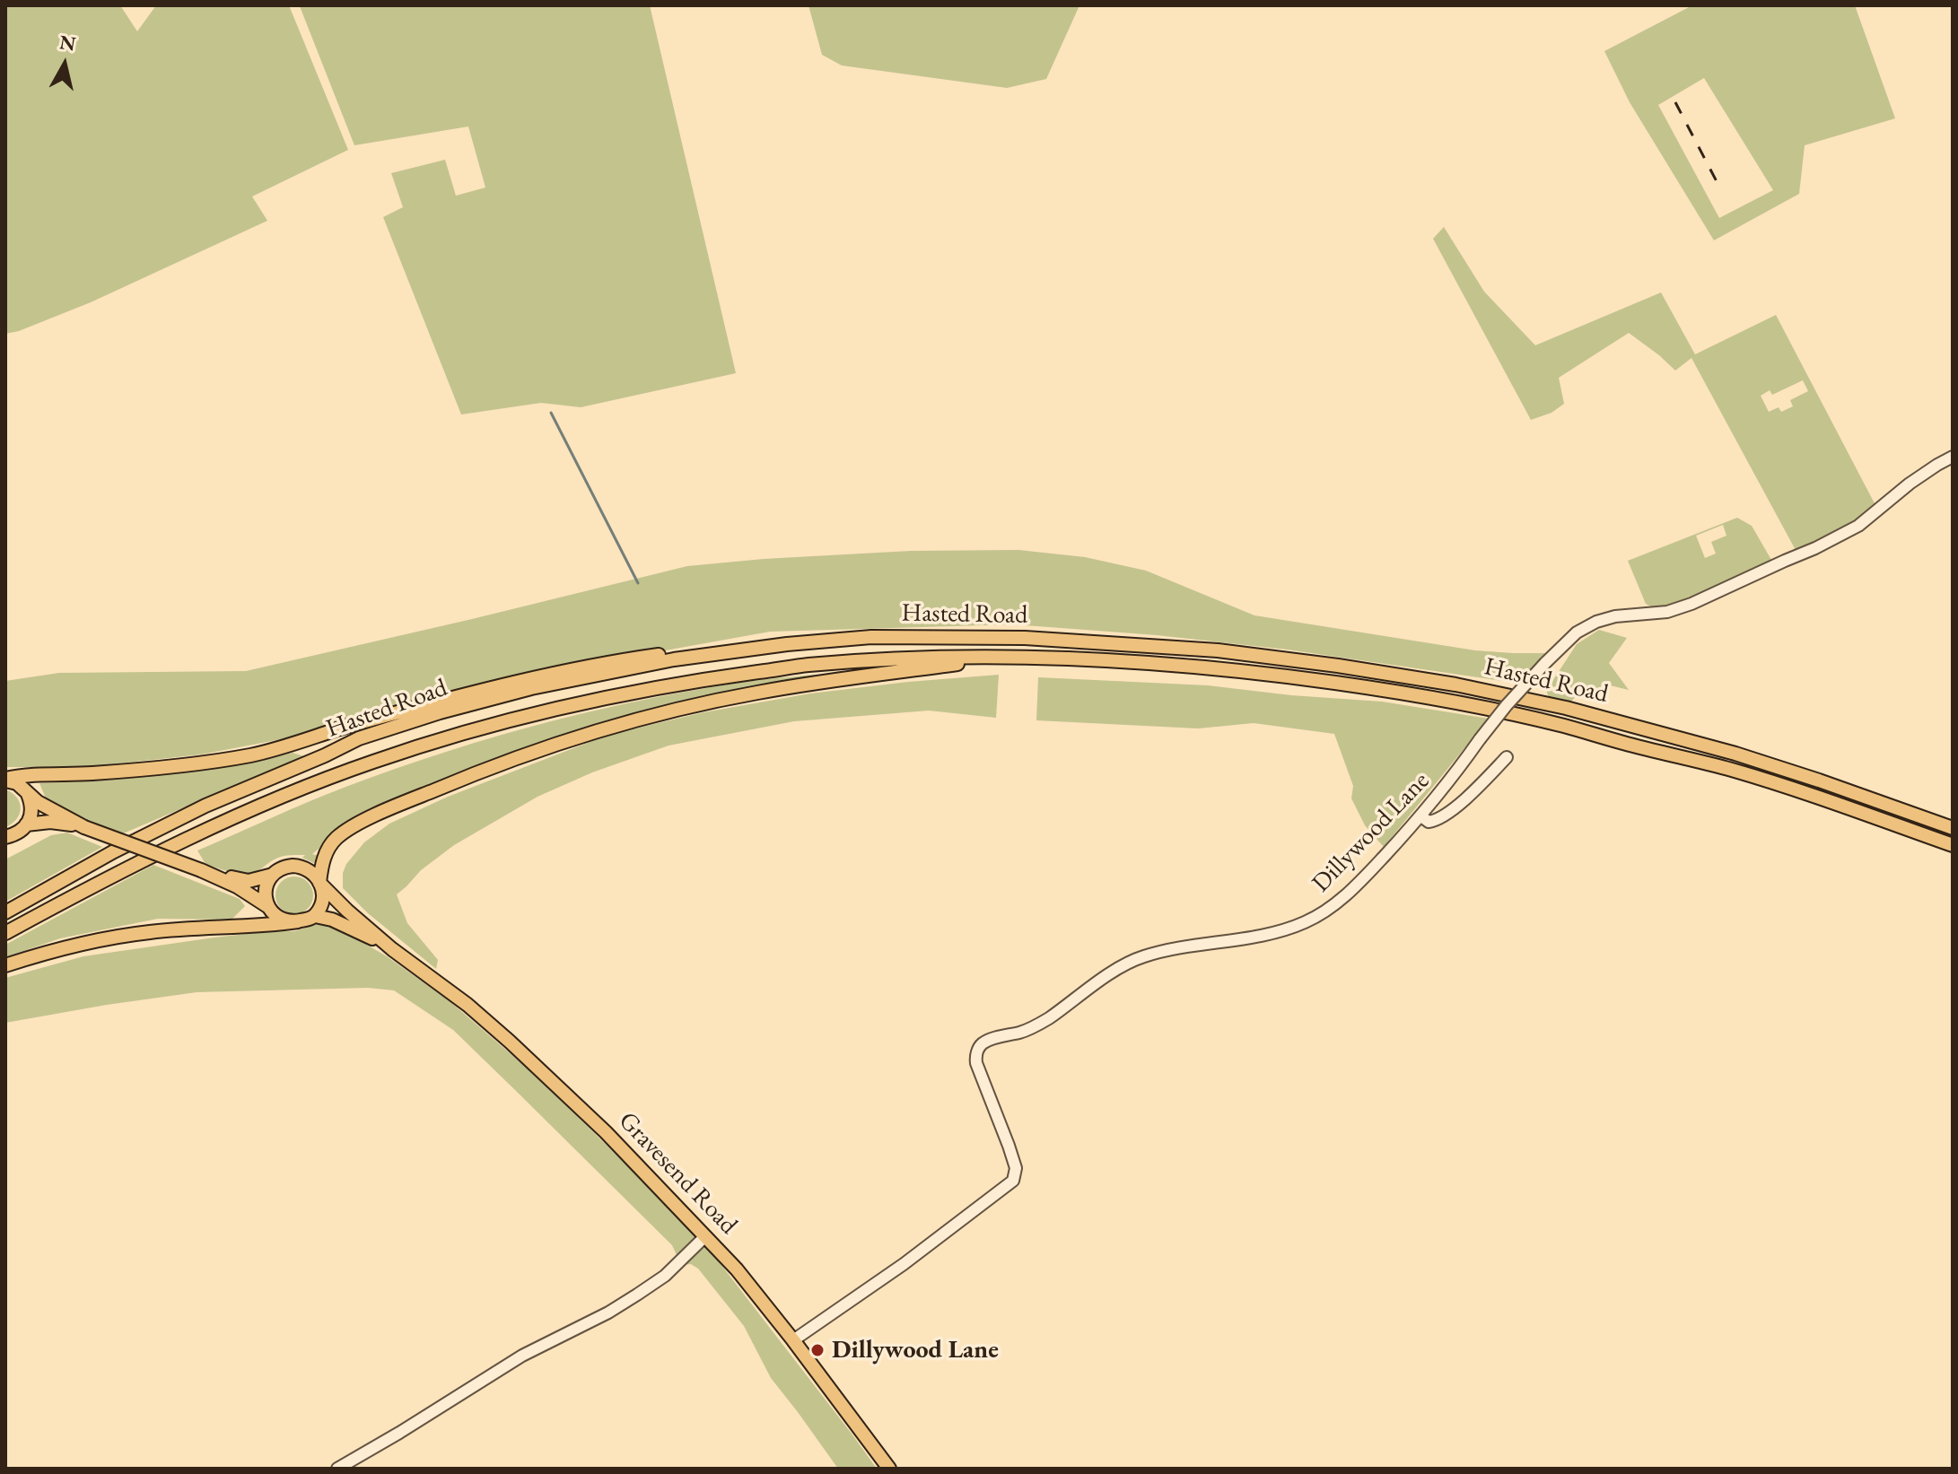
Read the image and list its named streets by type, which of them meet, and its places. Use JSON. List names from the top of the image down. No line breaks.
{"streets":{"main road":["Hasted Road","Gravesend Road"],"street":["Dillywood Lane"]},"crossings":[["Dillywood Lane","Gravesend Road"]],"places":["Dillywood Lane"],"north":"top"}
